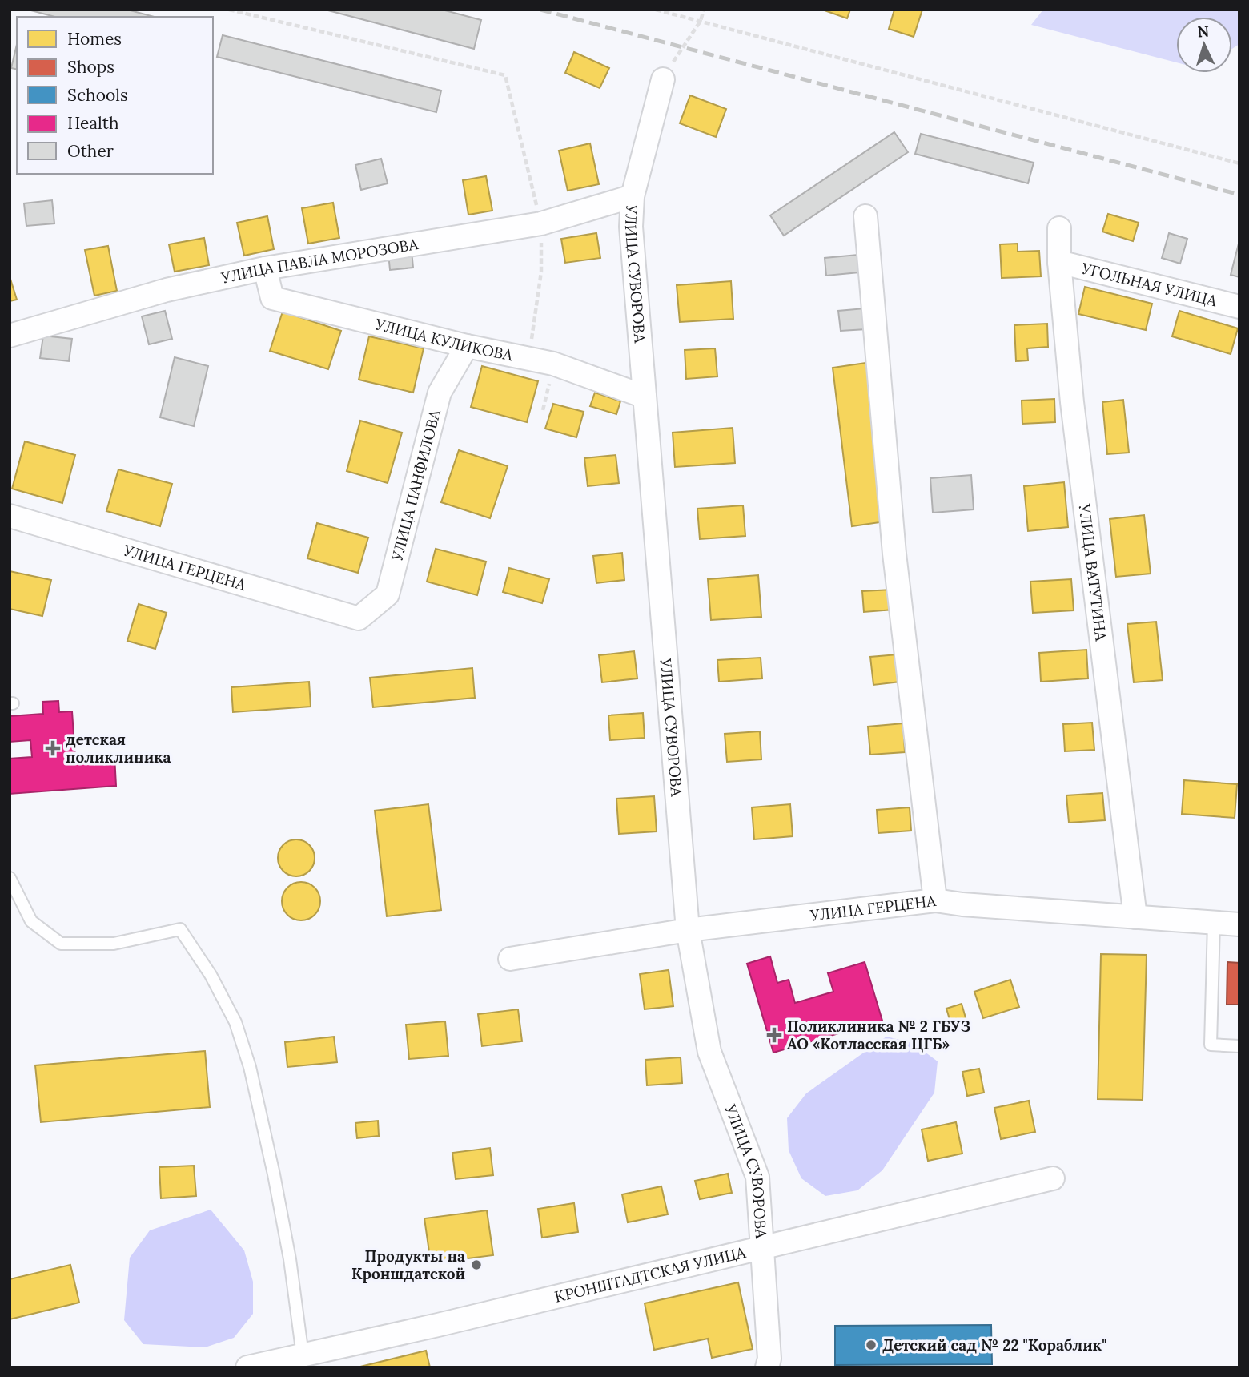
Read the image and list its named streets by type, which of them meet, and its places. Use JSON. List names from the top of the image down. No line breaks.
{"streets":{"street":["УЛИЦА ПАВЛА МОРОЗОВА","УЛИЦА СУВОРОВА","УГОЛЬНАЯ УЛИЦА","УЛИЦА КУЛИКОВА","УЛИЦА ПАНФИЛОВА","УЛИЦА ГЕРЦЕНА","УЛИЦА ВАТУТИНА","КРОНШТАДТСКАЯ УЛИЦА"]},"crossings":[["УЛИЦА ПАВЛА МОРОЗОВА","УЛИЦА СУВОРОВА"],["УЛИЦА ПАВЛА МОРОЗОВА","УЛИЦА КУЛИКОВА"],["УЛИЦА СУВОРОВА","УЛИЦА КУЛИКОВА"],["УЛИЦА СУВОРОВА","УЛИЦА ГЕРЦЕНА"],["УЛИЦА СУВОРОВА","КРОНШТАДТСКАЯ УЛИЦА"],["УГОЛЬНАЯ УЛИЦА","УЛИЦА ВАТУТИНА"],["УЛИЦА КУЛИКОВА","УЛИЦА ПАНФИЛОВА"],["УЛИЦА ПАНФИЛОВА","УЛИЦА ГЕРЦЕНА"],["УЛИЦА ГЕРЦЕНА","УЛИЦА ВАТУТИНА"]],"places":{"health":["детская поликлиника","Поликлиника № 2 ГБУЗ АО «Котласская ЦГБ»"],"other":["Продукты на Кроншдатской","Детский сад № 22 \"Кораблик\""]},"legend":["Homes","Shops","Schools","Health","Other"],"north":"top"}
